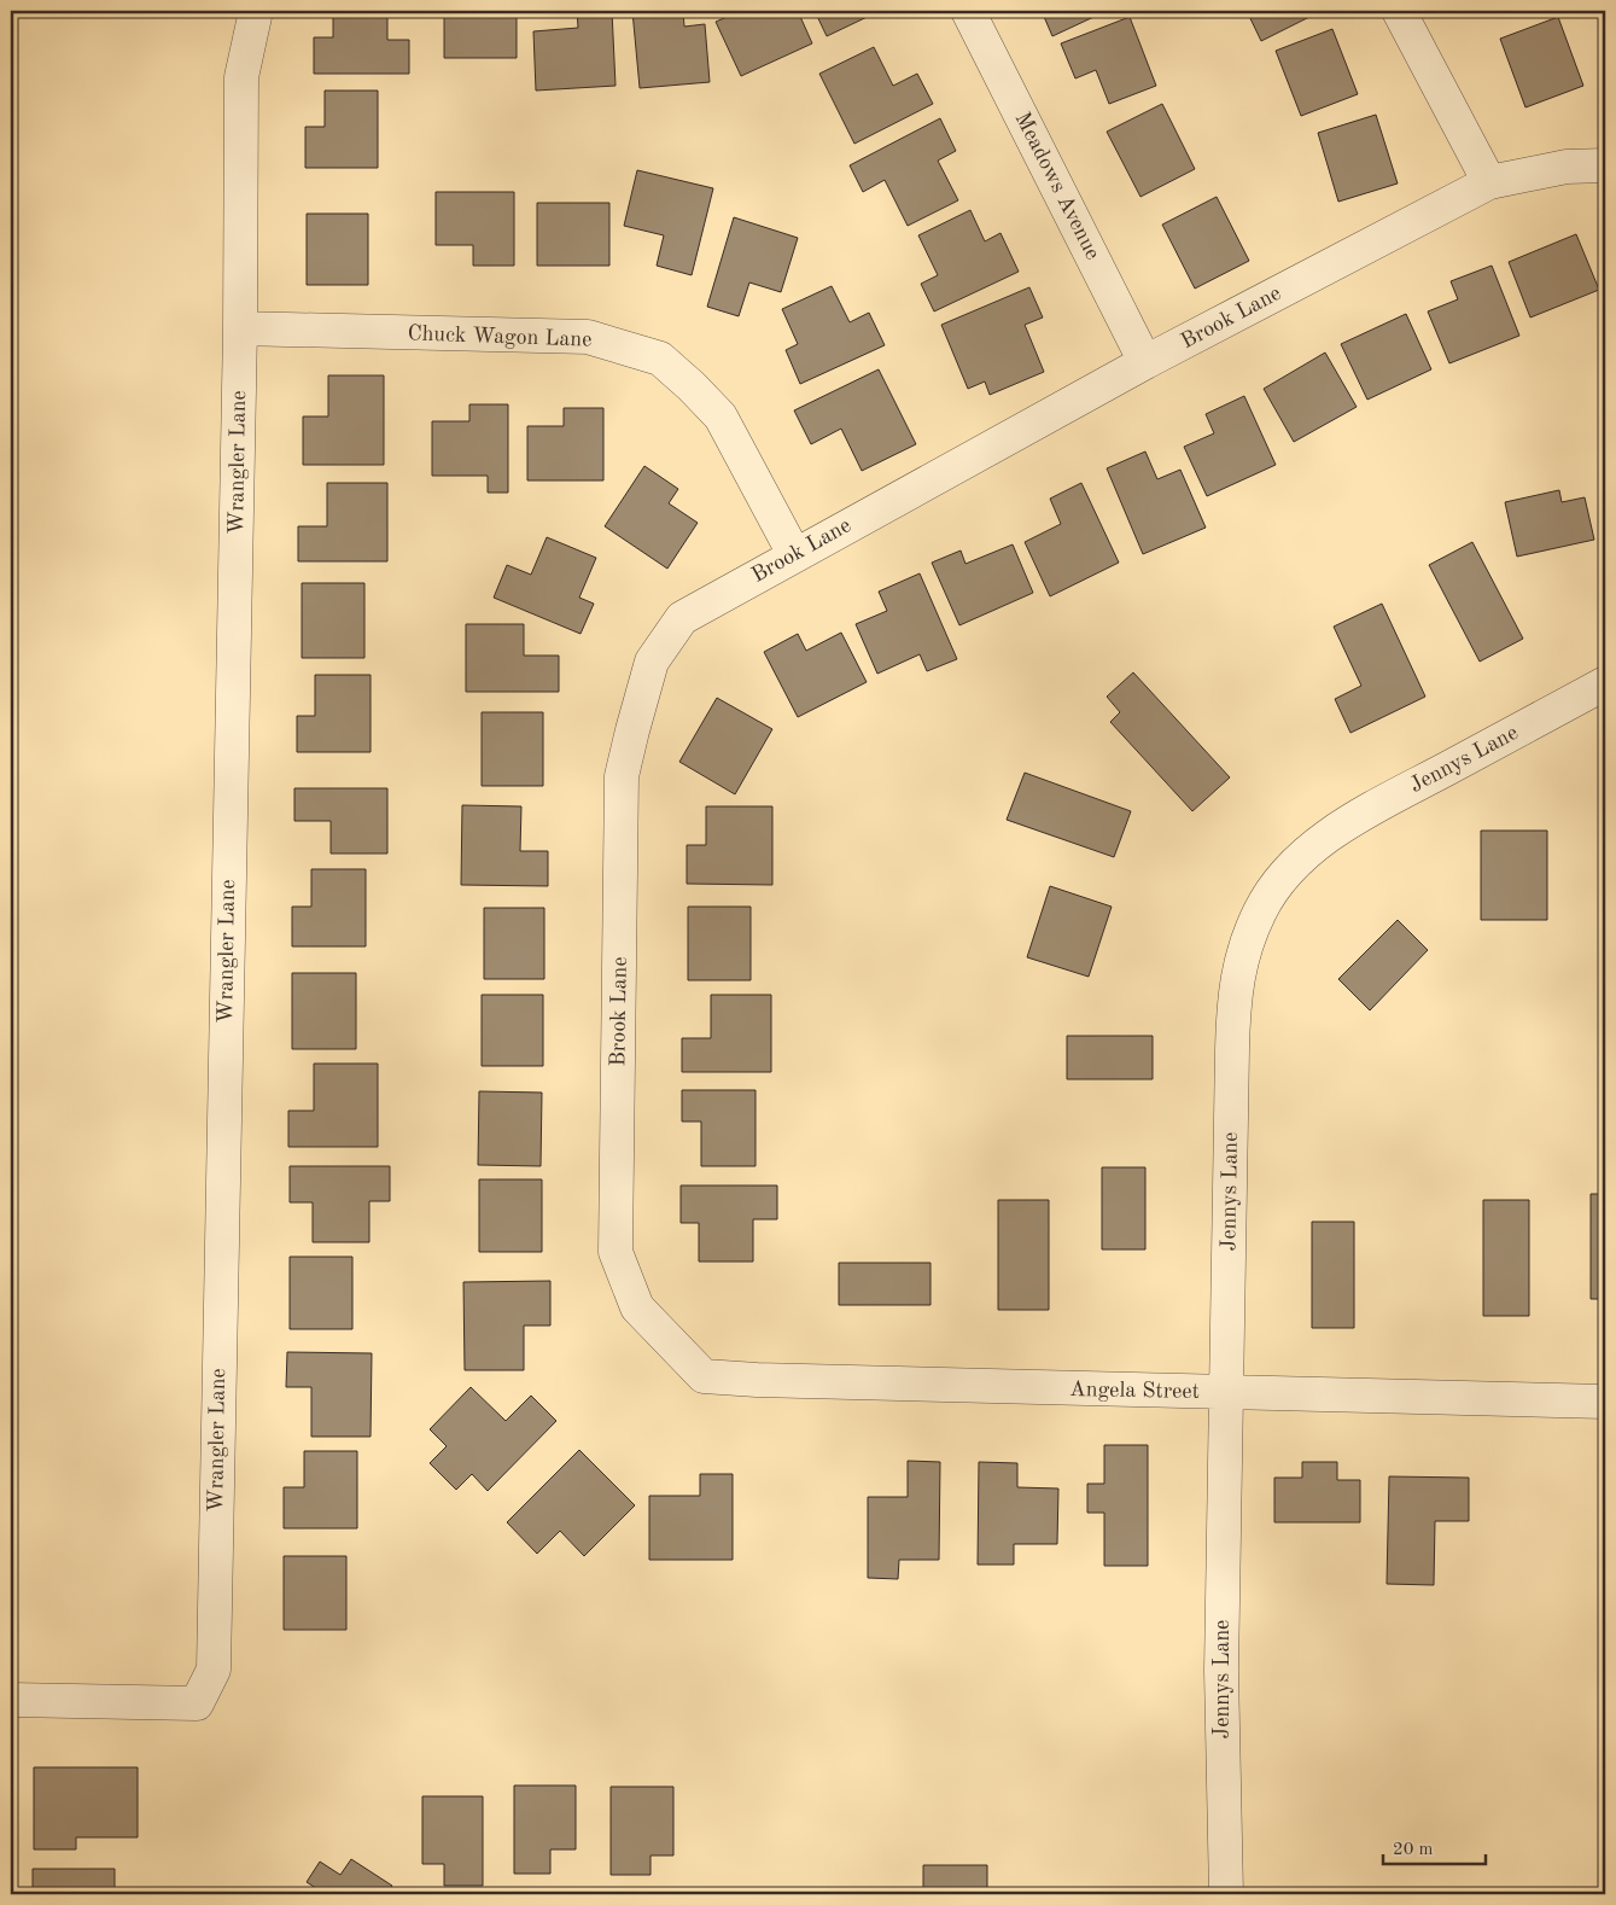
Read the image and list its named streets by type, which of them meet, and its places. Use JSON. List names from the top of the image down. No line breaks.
{"streets":{"street":["Meadows Avenue","Brook Lane","Chuck Wagon Lane","Wrangler Lane","Jennys Lane","Angela Street"]},"crossings":[["Meadows Avenue","Brook Lane"],["Brook Lane","Chuck Wagon Lane"],["Brook Lane","Angela Street"],["Chuck Wagon Lane","Wrangler Lane"],["Jennys Lane","Angela Street"]],"scale_bar":"20 m"}
